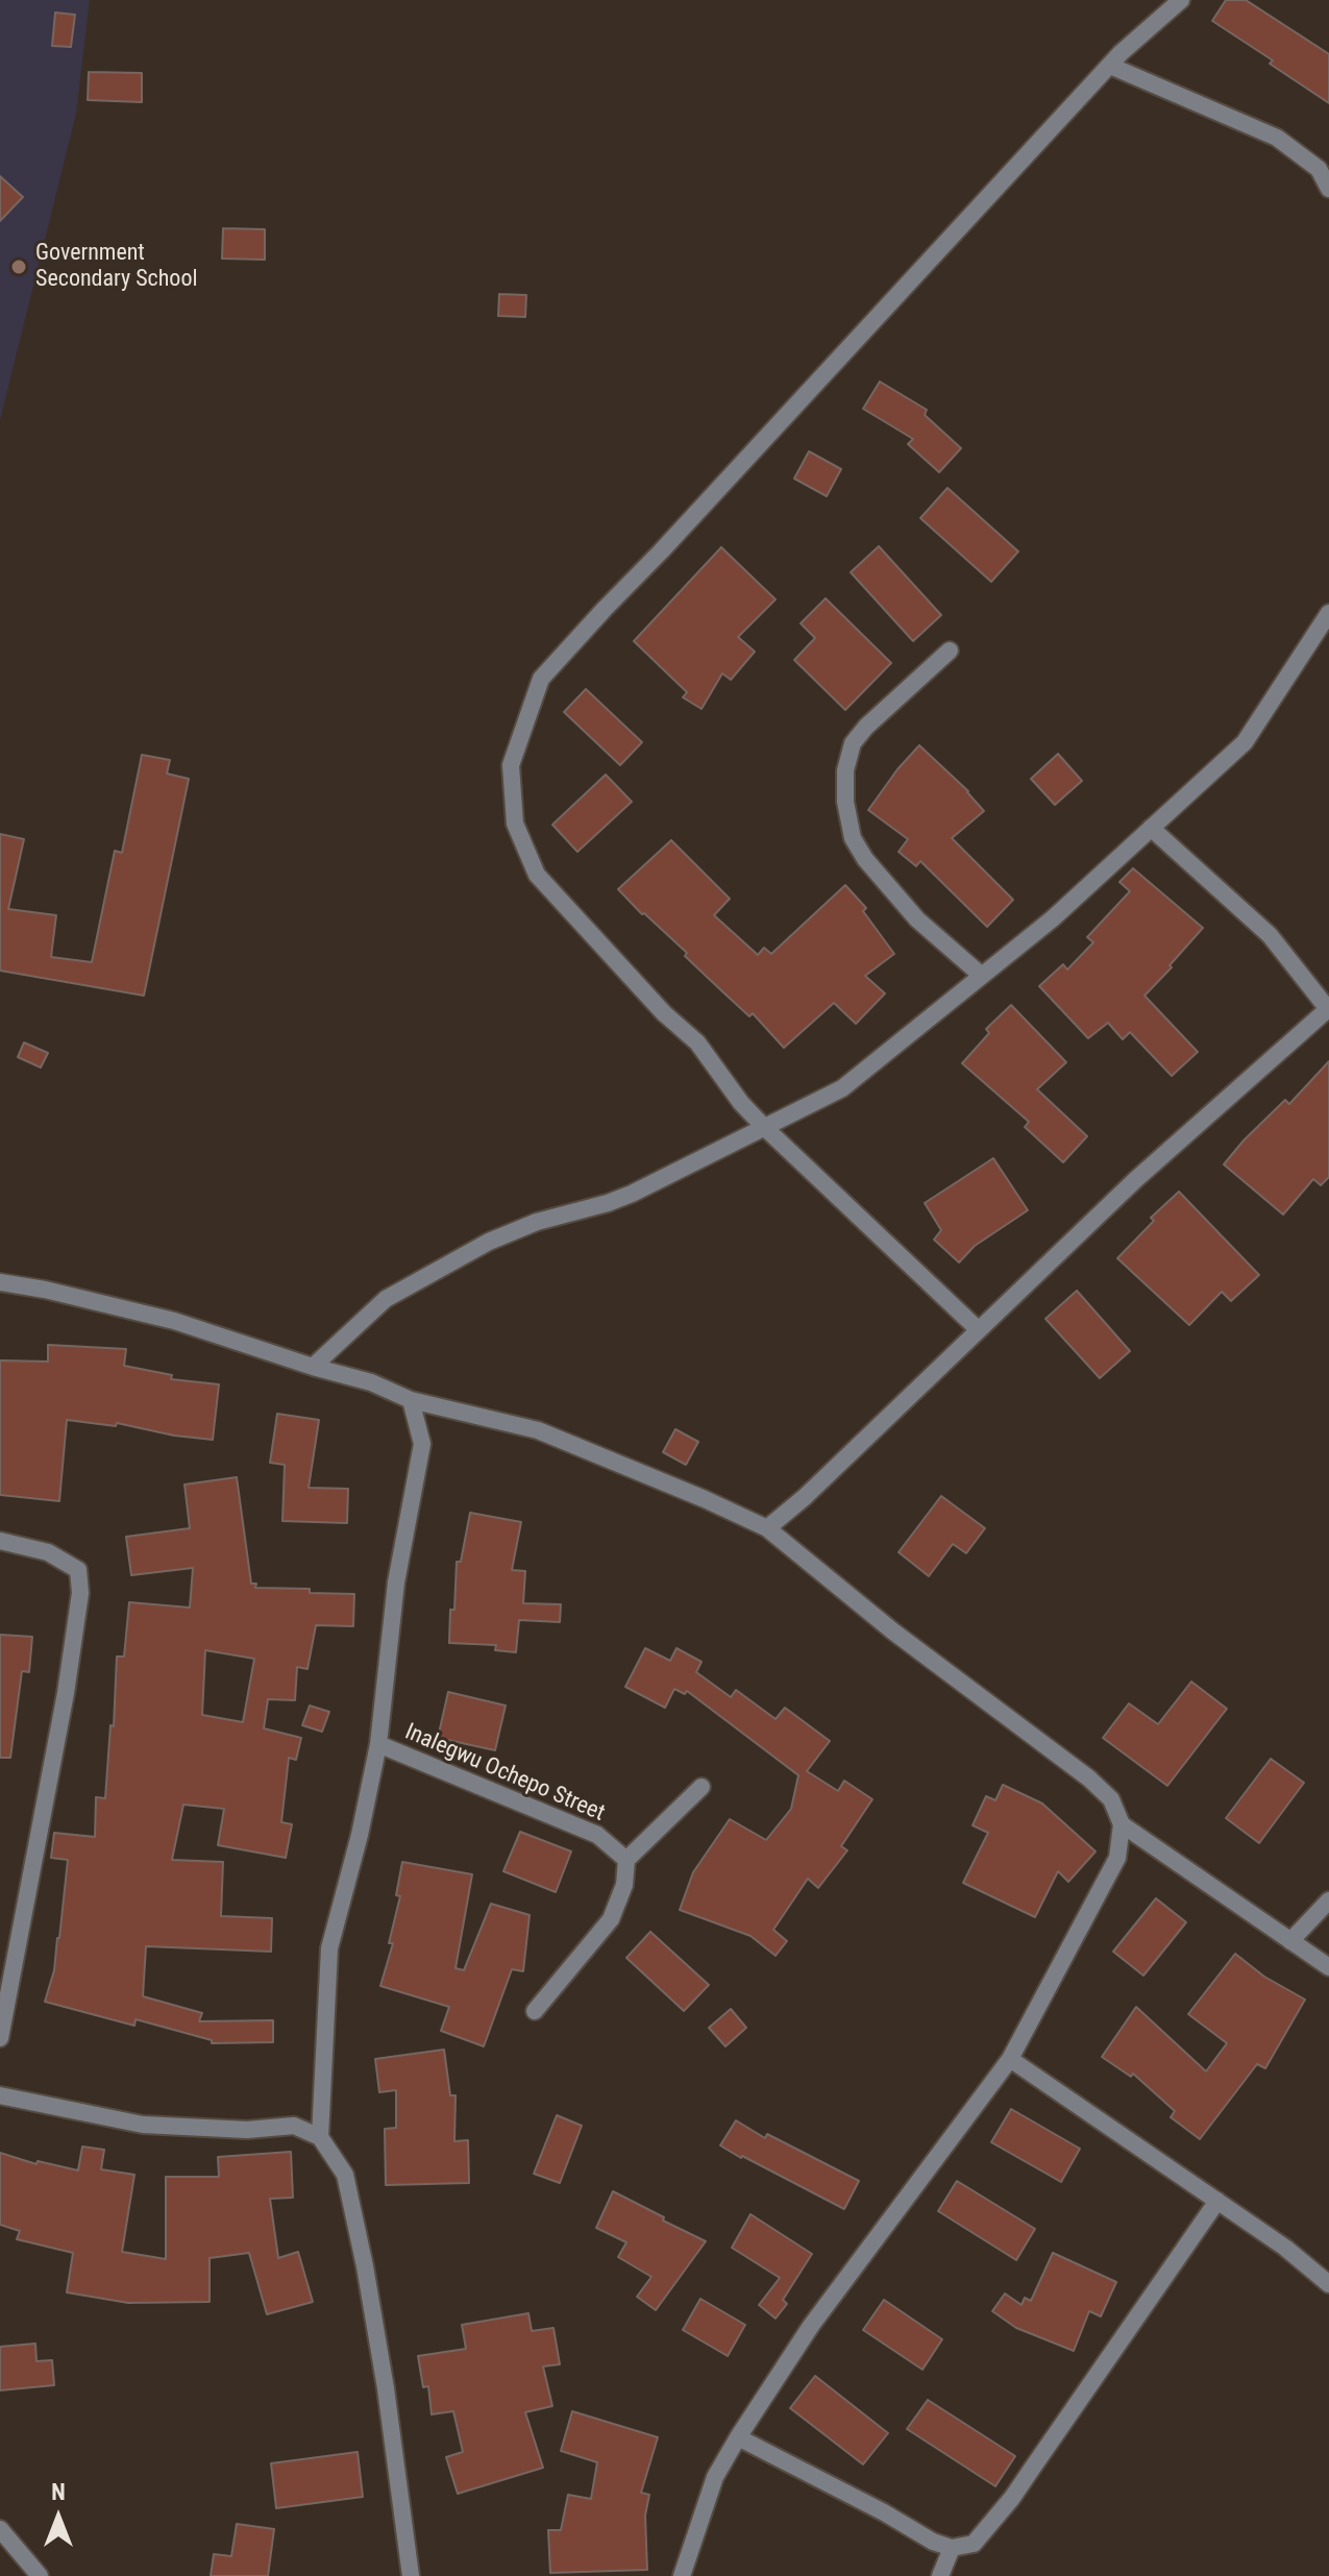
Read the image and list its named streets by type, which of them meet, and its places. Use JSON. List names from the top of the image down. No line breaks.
{"streets":{"street":["Inalegwu Ochepo Street"]},"places":["Government Secondary School"],"north":"top"}
